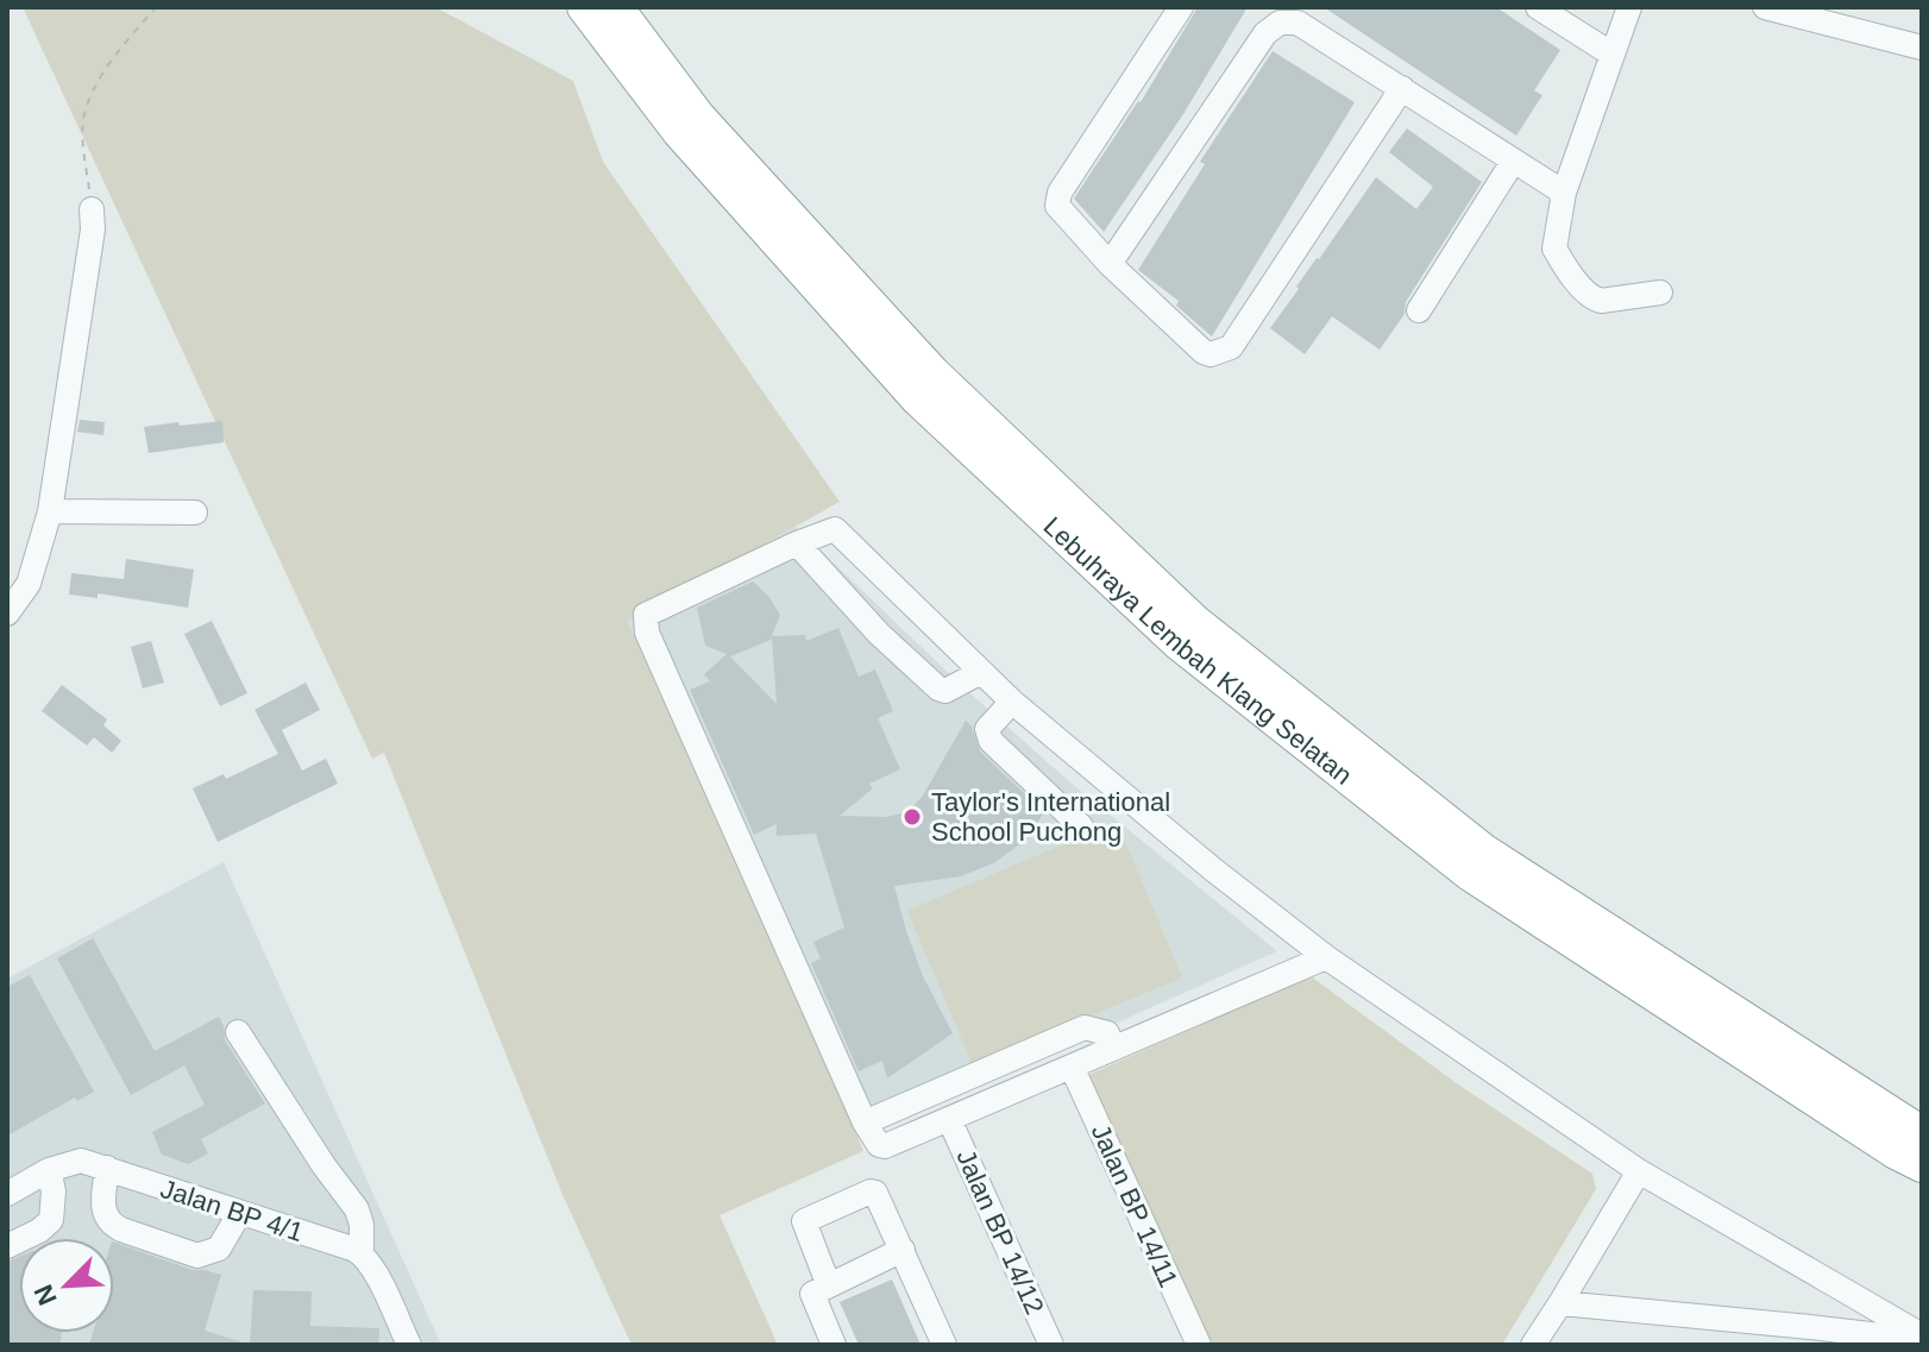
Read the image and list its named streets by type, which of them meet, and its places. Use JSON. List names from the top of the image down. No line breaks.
{"streets":{"highway":["Lebuhraya Lembah Klang Selatan"],"street":["Jalan BP 14/11","Jalan BP 4/1","Jalan BP 14/12"]},"places":["Taylor's International School Puchong"],"north":"bottom left"}
